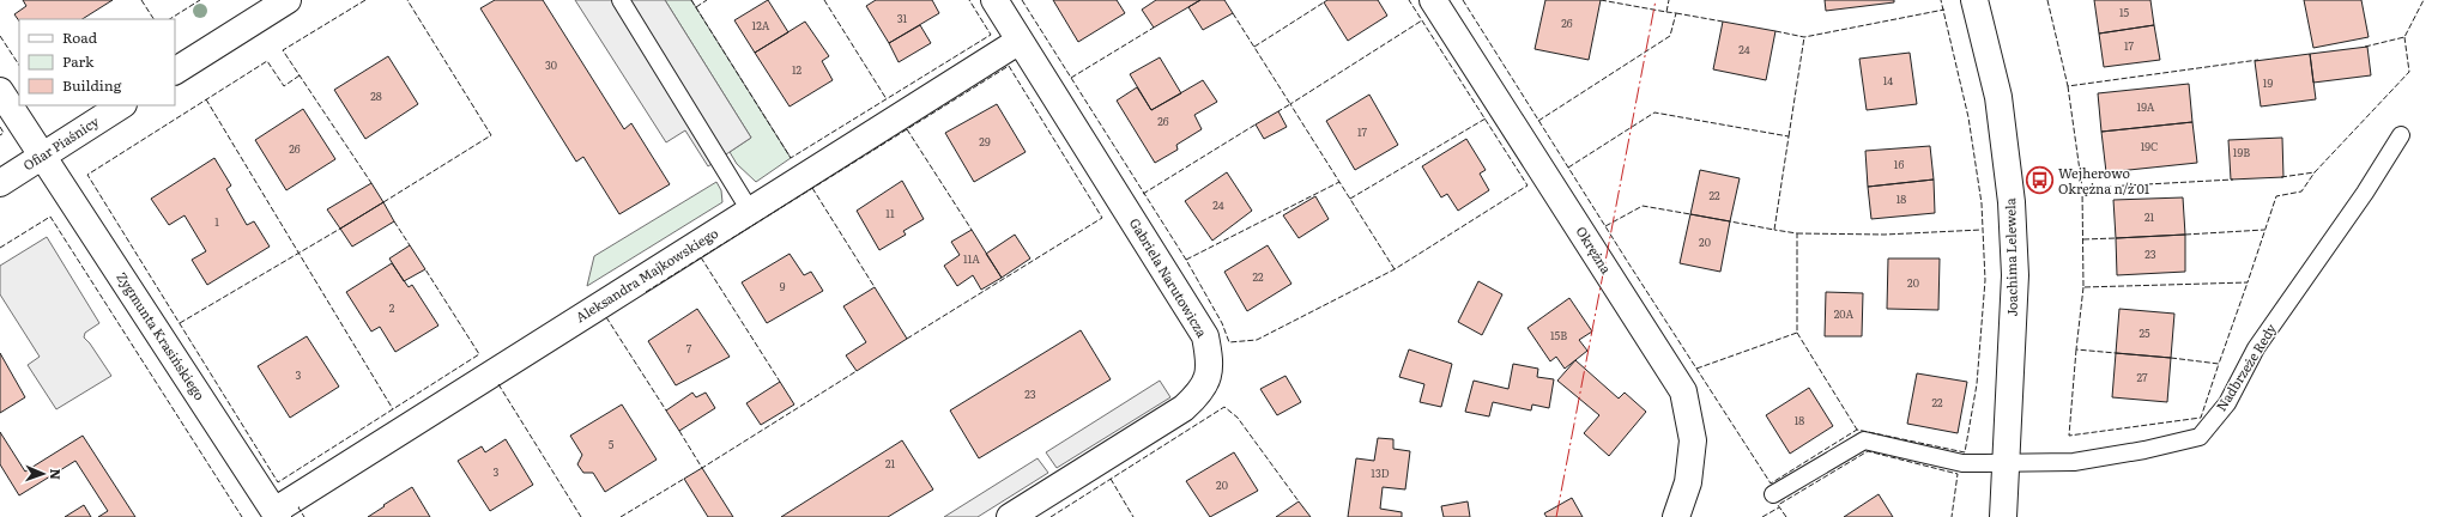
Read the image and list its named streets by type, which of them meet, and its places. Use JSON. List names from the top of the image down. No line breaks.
{"streets":{"street":["Ofiar Piaśnicy","Okrężna","Joachima Lelewela","Aleksandra Majkowskiego","Gabriela Narutowicza","Zygmunta Krasińskiego"],"lane":["Nadbrzeże Redy"]},"crossings":[["Ofiar Piaśnicy","Zygmunta Krasińskiego"],["Joachima Lelewela","Nadbrzeże Redy"],["Aleksandra Majkowskiego","Gabriela Narutowicza"],["Aleksandra Majkowskiego","Zygmunta Krasińskiego"]],"places":{"bus stop":["Wejherowo Okrężna n/ż 01"]},"house_numbers":["15","31","26","12A","17","24","30","12","14","19","28","19A","26","17","29","19C","26","19B","16","22","18","24","11","21","1","20","23","11A","22","20","9","2","20A","25","15B","7","3","27","23","22","18","5","21","3","13D","20"],"legend":["Road","Park","Building"],"north":"right"}
